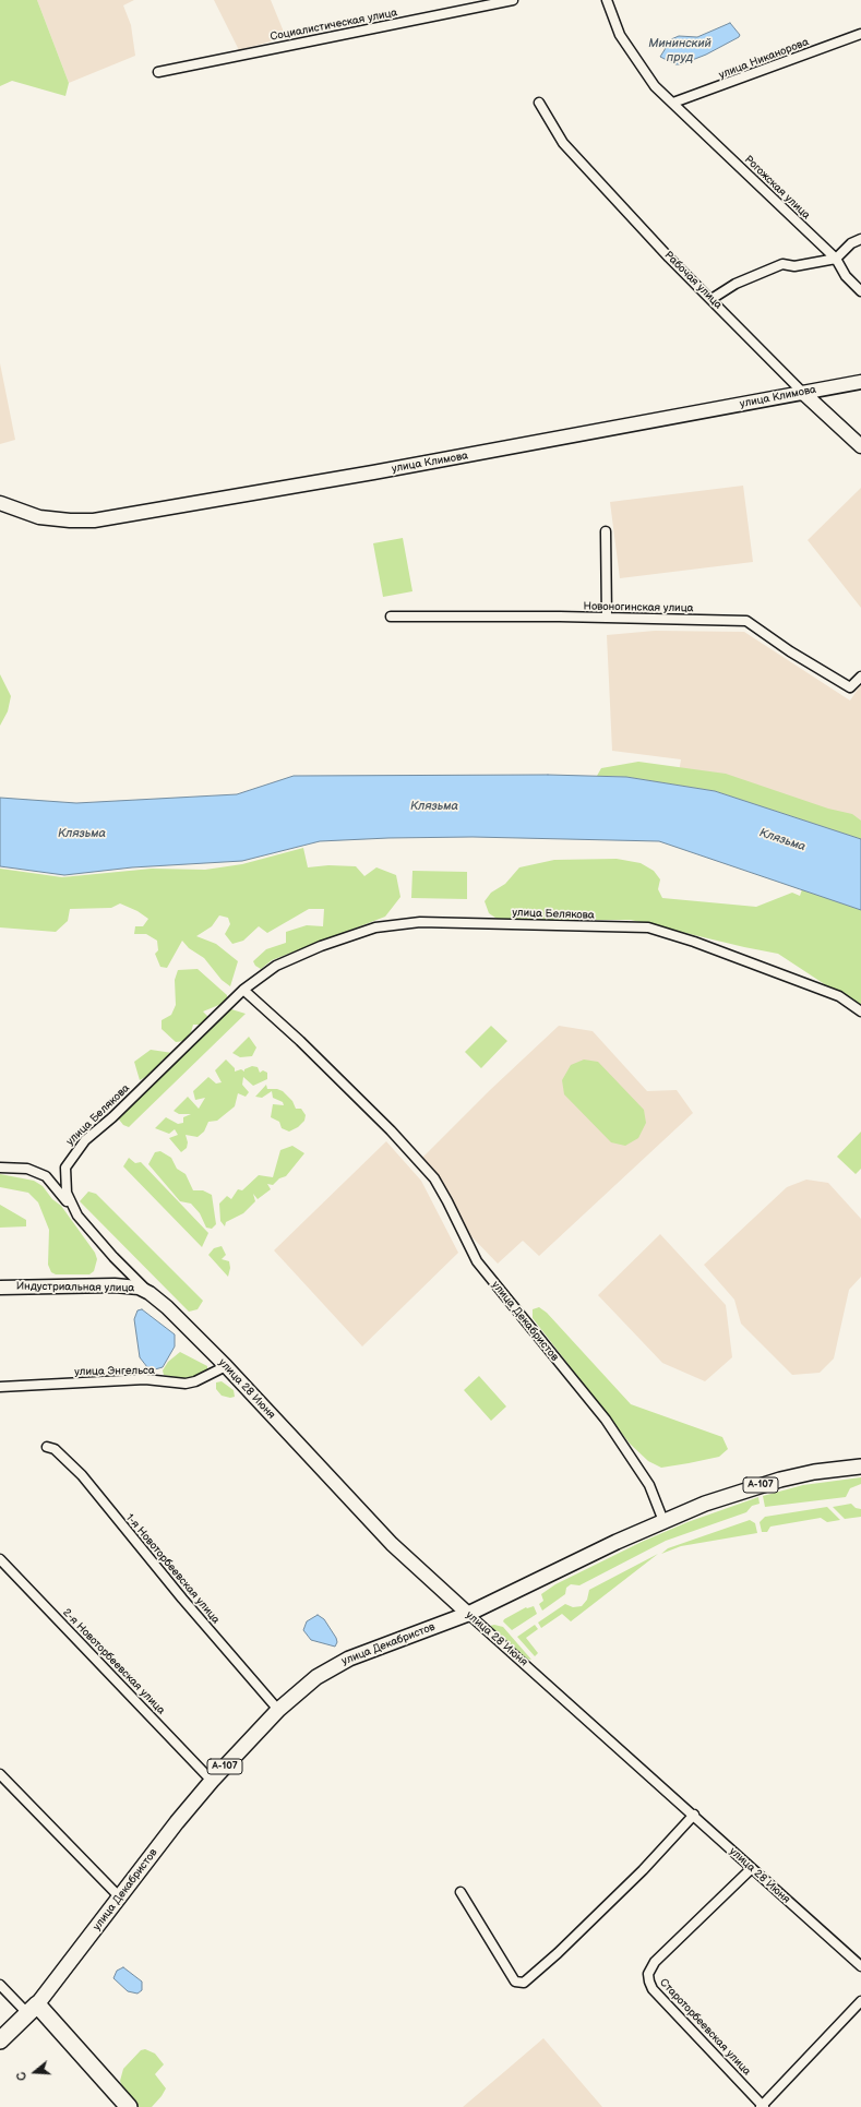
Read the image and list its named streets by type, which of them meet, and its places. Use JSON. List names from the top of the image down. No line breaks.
{"streets":{"highway":["улица Декабристов","А-107"],"main road":["Рабочая улица","улица Климова","Индустриальная улица","улица 28 Июня"],"street":["Социалистическая улица","улица Никанорова","Рогожская улица","Новоногинская улица","улица Белякова","улица Энгельса","1-я Новоторбеевская улица","2-я Новоторбеевская улица","Староторбеевская улица"]},"crossings":[["улица Никанорова","Рогожская улица"],["Рабочая улица","улица Климова"],["улица Белякова","Индустриальная улица"],["улица Белякова","улица Декабристов"],["улица Белякова","улица 28 Июня"],["Индустриальная улица","улица 28 Июня"],["улица Декабристов","улица 28 Июня"],["улица Декабристов","1-я Новоторбеевская улица"],["улица Декабристов","2-я Новоторбеевская улица"],["улица Энгельса","улица 28 Июня"],["улица 28 Июня","Староторбеевская улица"]],"water":["Мининский пруд","Клязьма"],"north":"left"}
